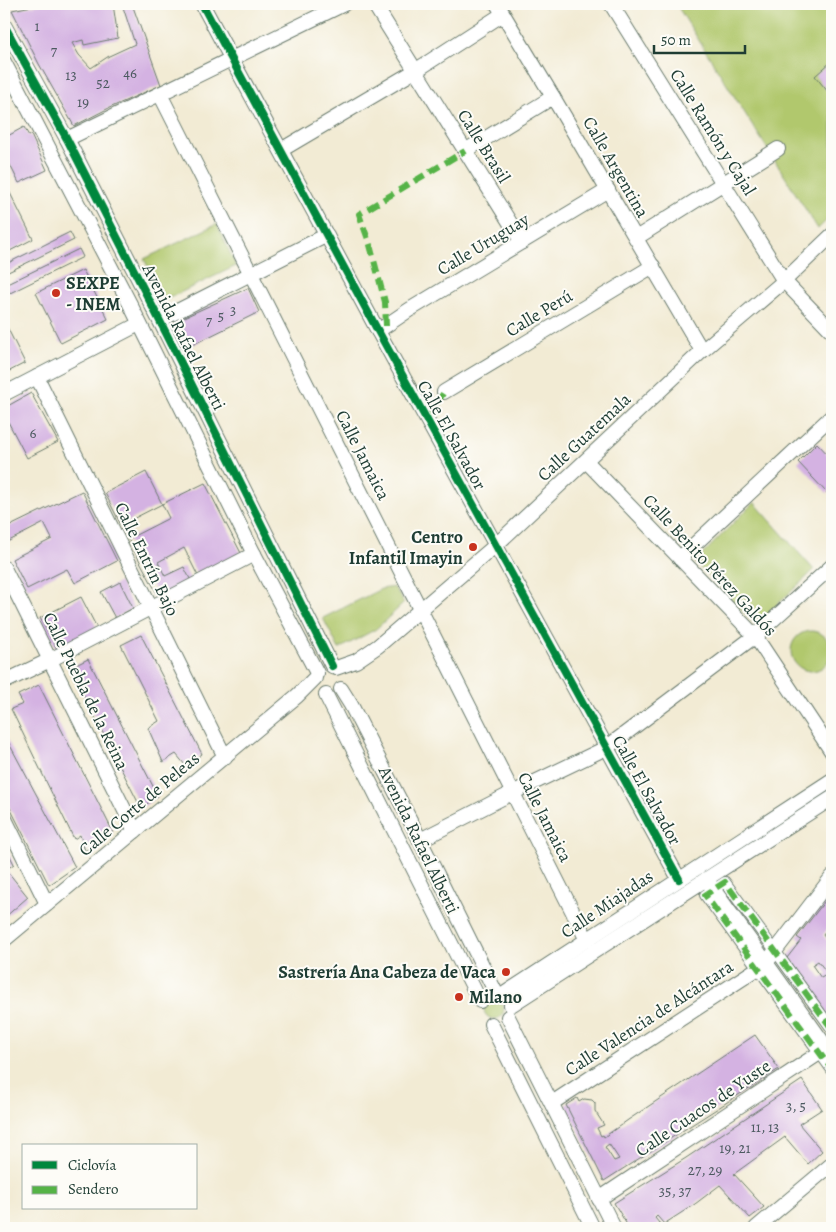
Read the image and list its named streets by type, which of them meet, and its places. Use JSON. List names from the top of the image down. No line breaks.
{"streets":{"street":["Calle Ramón y Cajal","Calle Brasil","Calle Argentina","Calle Uruguay","Calle Perú","Avenida Rafael Alberti","Calle El Salvador","Calle Guatemala","Calle Jamaica","Calle Entrín Bajo","Calle Benito Pérez Galdós","Calle Puebla de la Reina","Calle Corte de Peleas","Calle Miajadas","Calle Valencia de Alcántara","Calle Cuacos de Yuste"]},"crossings":[["Calle Ramón y Cajal","Calle Guatemala"],["Calle Brasil","Calle Uruguay"],["Calle Argentina","Calle Uruguay"],["Calle Argentina","Calle Perú"],["Calle Argentina","Calle Guatemala"],["Calle Uruguay","Calle El Salvador"],["Avenida Rafael Alberti","Calle Guatemala"],["Avenida Rafael Alberti","Calle Corte de Peleas"],["Avenida Rafael Alberti","Calle Miajadas"],["Avenida Rafael Alberti","Calle Valencia de Alcántara"],["Avenida Rafael Alberti","Calle Cuacos de Yuste"],["Calle El Salvador","Calle Guatemala"],["Calle El Salvador","Calle Miajadas"],["Calle Guatemala","Calle Jamaica"],["Calle Guatemala","Calle Benito Pérez Galdós"],["Calle Guatemala","Calle Corte de Peleas"],["Calle Jamaica","Calle Miajadas"],["Calle Entrín Bajo","Calle Corte de Peleas"],["Calle Puebla de la Reina","Calle Corte de Peleas"]],"places":["SEXPE - INEM","Centro Infantil Imayin","Sastrería Ana Cabeza de Vaca","Milano"],"house_numbers":["1","7","46","13","52","19","3","5","7","6","3, 5","11, 13","19, 21","27, 29","35, 37"],"legend":["Ciclovía","Sendero"],"scale_bar":"50 m"}
